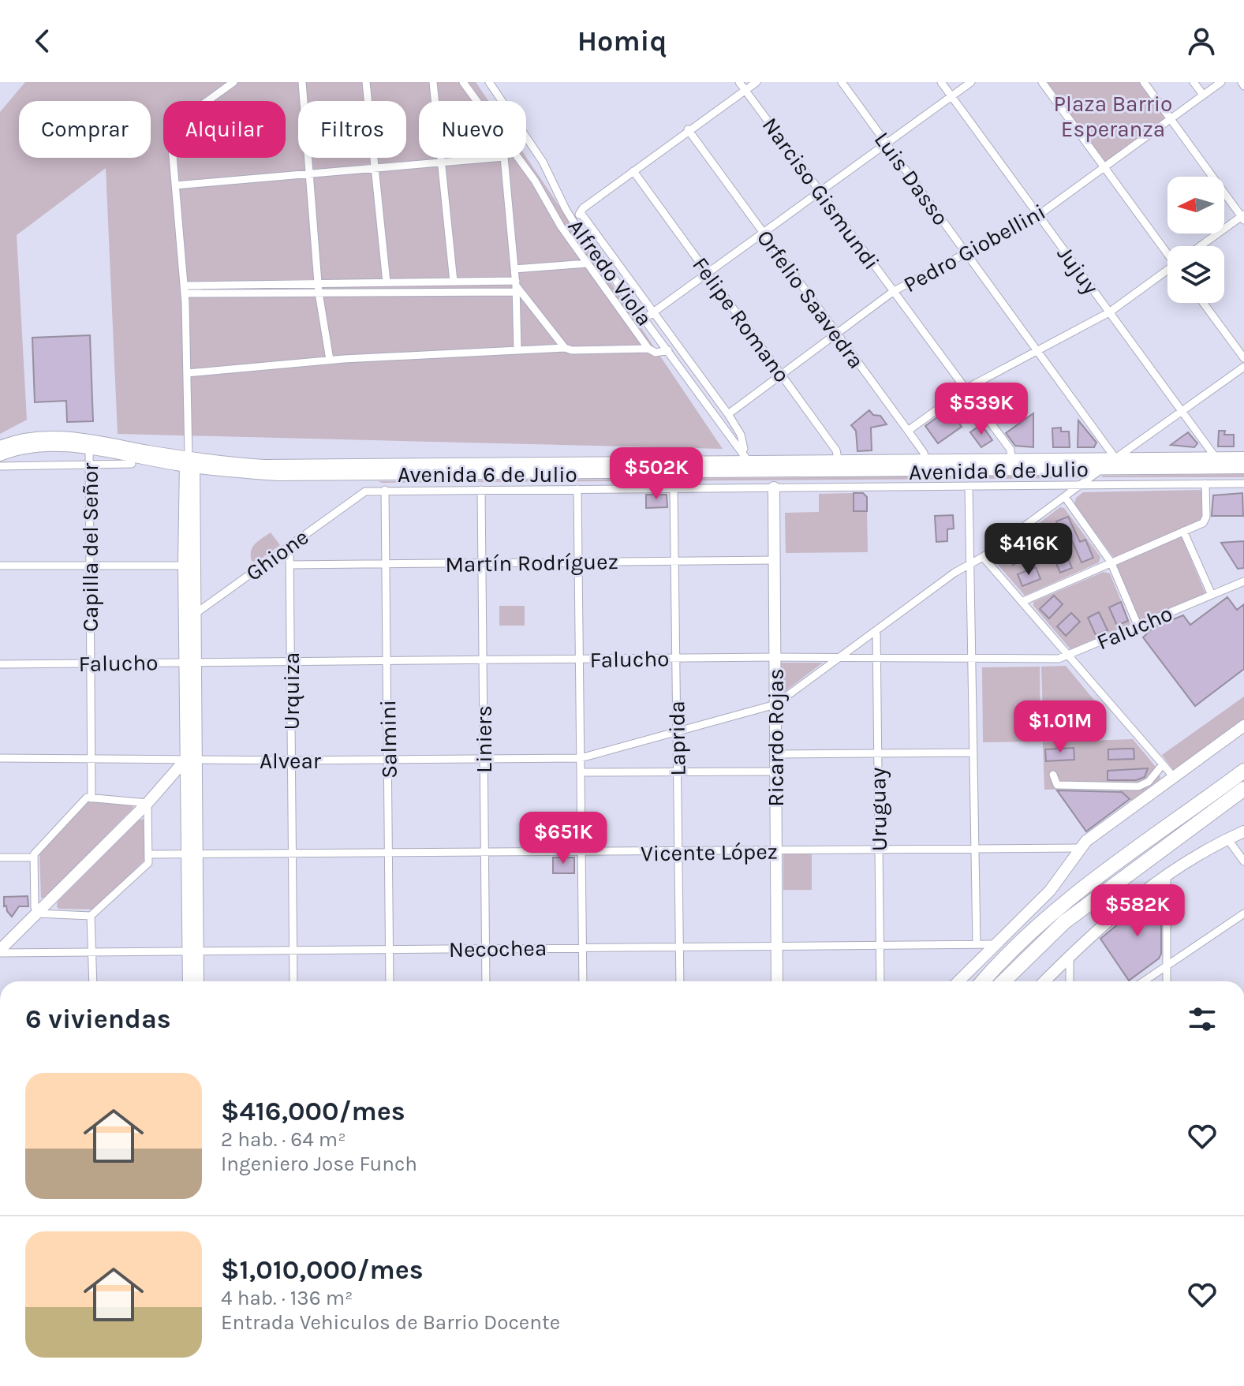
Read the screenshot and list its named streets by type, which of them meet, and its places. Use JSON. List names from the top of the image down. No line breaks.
{"streets":{"main road":["Avenida 6 de Julio","Ricardo Rojas"],"street":["Luis Dasso","Narciso Gismundi","Pedro Giobellini","Jujuy","Alfredo Viola","Orfelio Saavedra","Felipe Romano","Capilla del Señor","Ghione","Martín Rodríguez","Falucho","Urquiza","Laprida","Salmini","Liniers","Alvear","Uruguay","Vicente López","Necochea"]},"crossings":[["Luis Dasso","Pedro Giobellini"],["Luis Dasso","Avenida 6 de Julio"],["Narciso Gismundi","Pedro Giobellini"],["Narciso Gismundi","Avenida 6 de Julio"],["Pedro Giobellini","Jujuy"],["Pedro Giobellini","Alfredo Viola"],["Pedro Giobellini","Orfelio Saavedra"],["Pedro Giobellini","Felipe Romano"],["Jujuy","Avenida 6 de Julio"],["Alfredo Viola","Avenida 6 de Julio"],["Orfelio Saavedra","Avenida 6 de Julio"],["Felipe Romano","Avenida 6 de Julio"],["Avenida 6 de Julio","Capilla del Señor"],["Capilla del Señor","Falucho"],["Capilla del Señor","Alvear"],["Ghione","Urquiza"],["Ghione","Salmini"],["Martín Rodríguez","Urquiza"],["Martín Rodríguez","Ricardo Rojas"],["Martín Rodríguez","Laprida"],["Martín Rodríguez","Salmini"],["Martín Rodríguez","Liniers"],["Falucho","Urquiza"],["Falucho","Ricardo Rojas"],["Falucho","Laprida"],["Falucho","Salmini"],["Falucho","Liniers"],["Falucho","Uruguay"],["Urquiza","Alvear"],["Urquiza","Vicente López"],["Urquiza","Necochea"],["Ricardo Rojas","Alvear"],["Ricardo Rojas","Vicente López"],["Ricardo Rojas","Necochea"],["Laprida","Alvear"],["Laprida","Vicente López"],["Laprida","Necochea"],["Salmini","Alvear"],["Salmini","Vicente López"],["Salmini","Necochea"],["Liniers","Alvear"],["Liniers","Vicente López"],["Liniers","Necochea"],["Uruguay","Vicente López"],["Uruguay","Necochea"]],"parks":["Plaza Barrio Esperanza"],"north":"left","page":{"header":"Homiq","chip":["Comprar","Alquilar","Filtros","Nuevo"],"price":["$539K","$502K","$416K","$1.01M","$651K","$582K"],"heading":"6 viviendas","list":[{"name":"$416,000/mes","note":"2 hab. · 64 m² · Ingeniero Jose Funch"},{"name":"$1,010,000/mes","note":"4 hab. · 136 m² · Entrada Vehiculos de Barrio Docente"}]}}
